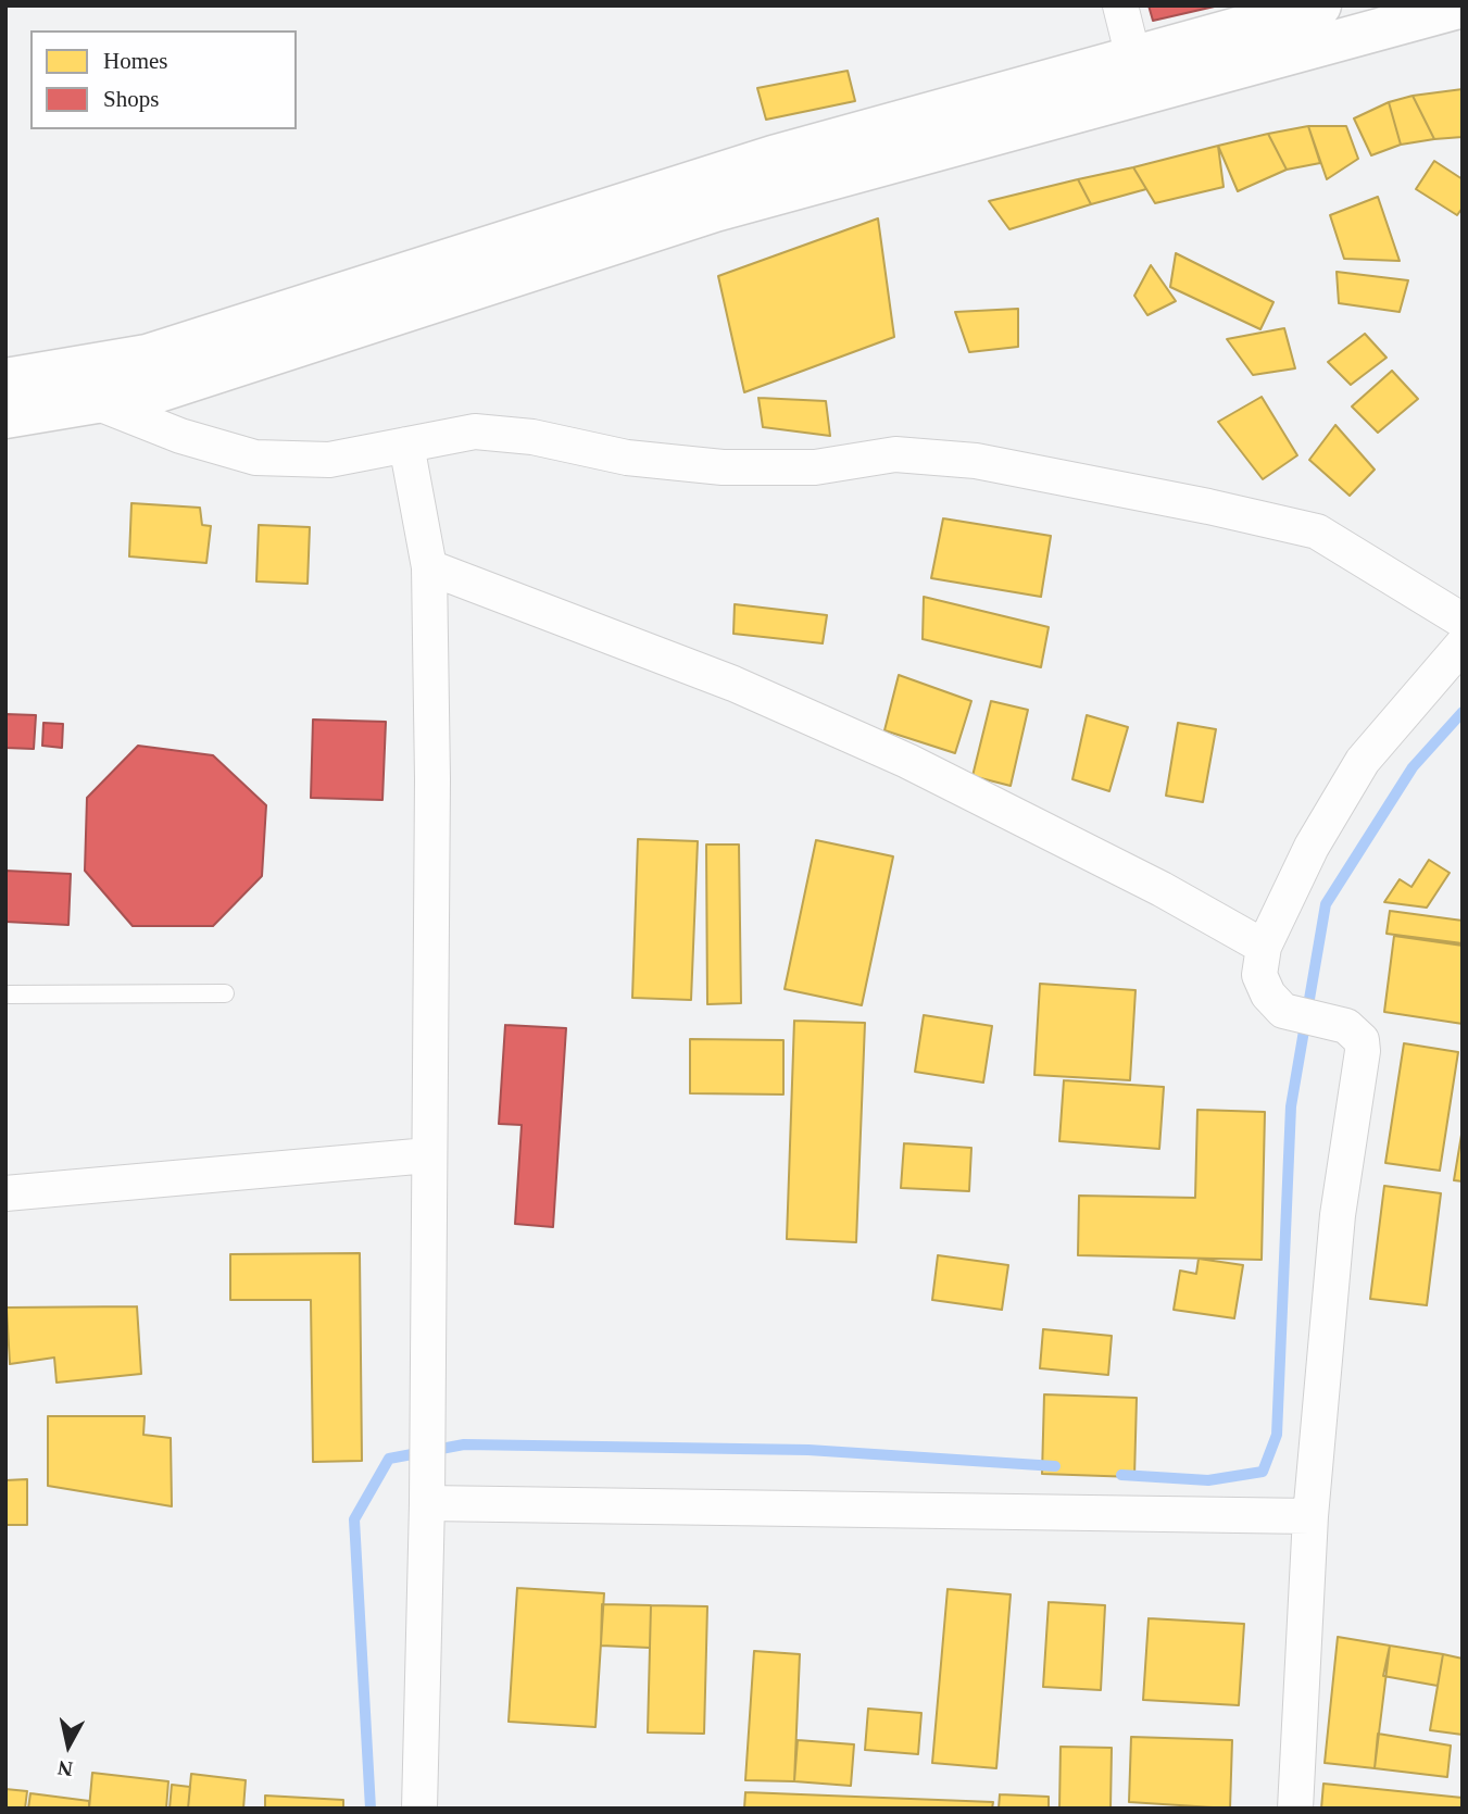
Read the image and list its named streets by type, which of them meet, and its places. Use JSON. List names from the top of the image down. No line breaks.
{"legend":["Homes","Shops"],"north":"bottom"}
